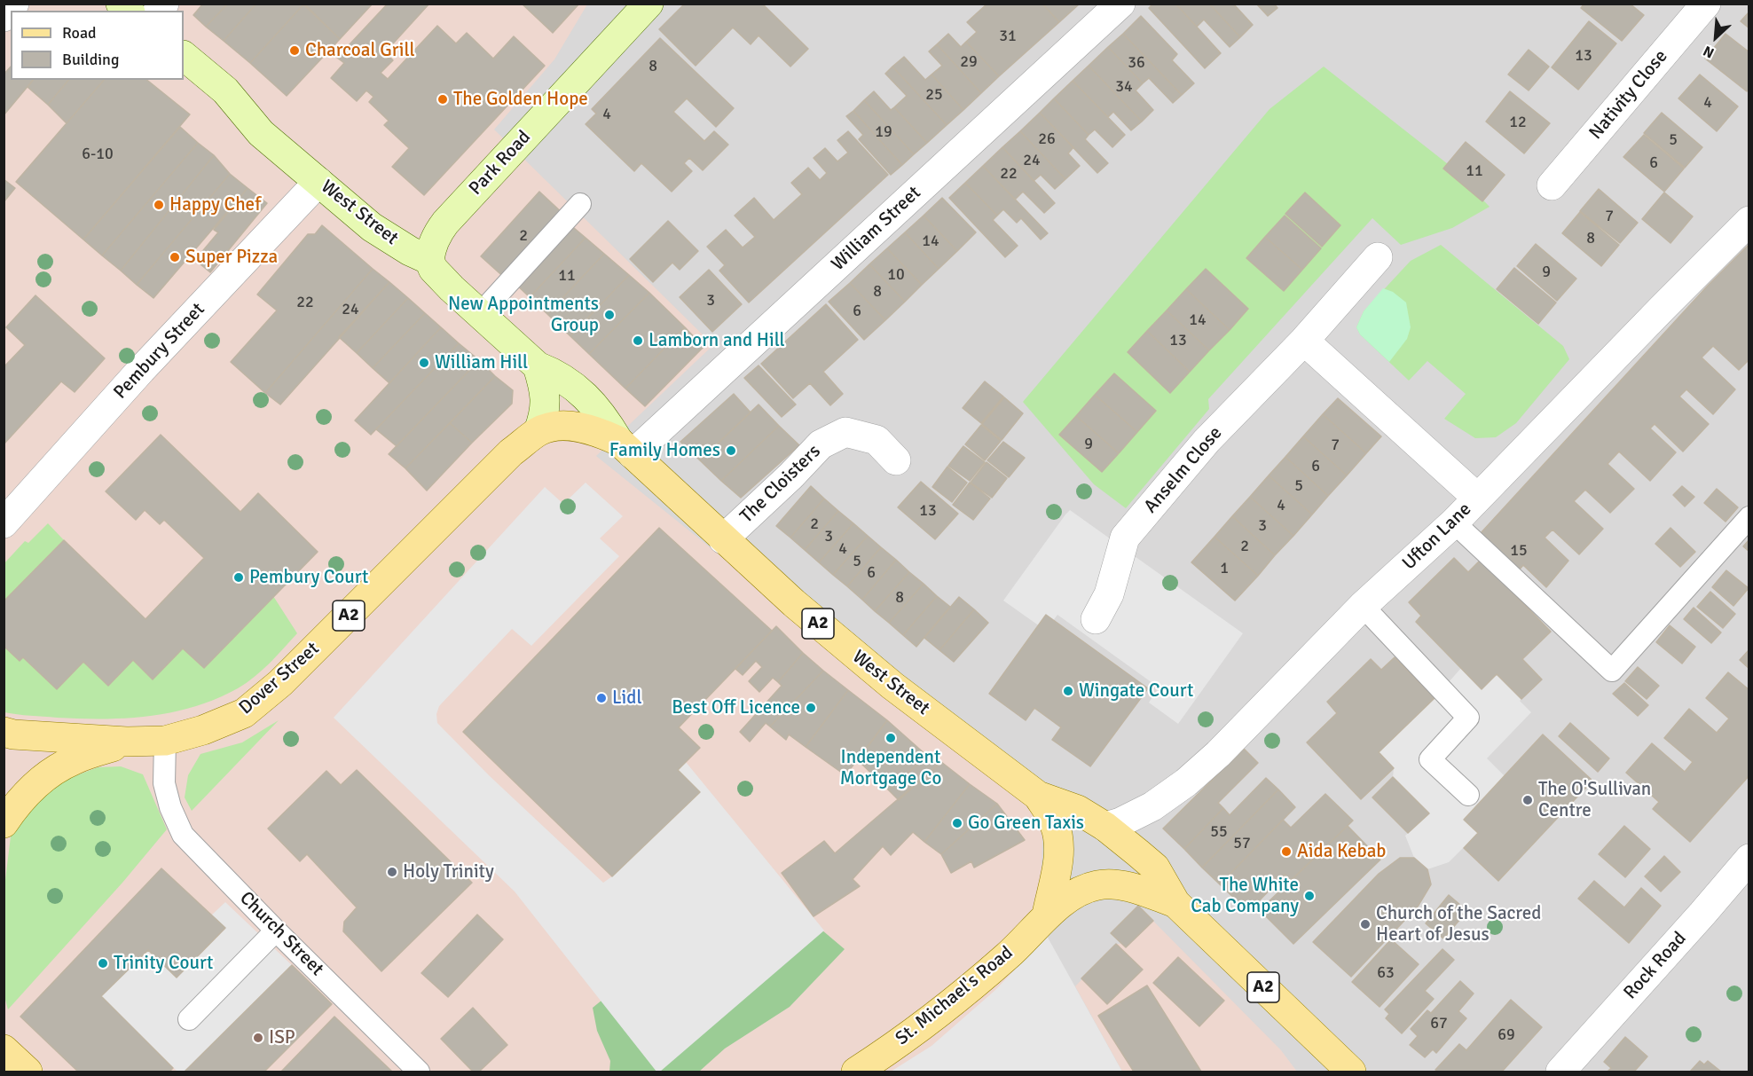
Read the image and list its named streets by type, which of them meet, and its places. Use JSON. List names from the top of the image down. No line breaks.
{"streets":{"main road":["West Street","A2","Dover Street","St. Michael's Road"],"street":["Nativity Close","Park Road","William Street","Pembury Street","Anselm Close","The Cloisters","Ufton Lane","Rock Road"],"lane":["Church Street"]},"crossings":[["Park Road","West Street"],["West Street","William Street"],["West Street","Pembury Street"],["West Street","The Cloisters"],["West Street","Ufton Lane"],["West Street","A2"],["West Street","Dover Street"],["West Street","St. Michael's Road"],["A2","Dover Street"],["A2","St. Michael's Road"],["Dover Street","Church Street"]],"places":["Charcoal Grill","The Golden Hope","Happy Chef","Super Pizza","New Appointments Group","Lamborn and Hill","William Hill","Family Homes","Pembury Court","Wingate Court","Lidl","Best Off Licence","Independent Mortgage Co","The O'Sullivan Centre","Go Green Taxis","Aida Kebab","Holy Trinity","The White Cab Company","Church of the Sacred Heart of Jesus","Trinity Court","ISP"],"house_numbers":["31","13","29","36","8","34","25","4","4","12","19","26","5","6-10","24","6","11","22","7","2","8","14","9","10","11","8","3","22","24","6","14","13","9","7","6","5","4","13","2","3","3","2","4","15","5","1","6","8","55","57","63","67","69"],"legend":["Road","Building"],"north":"bottom left"}
